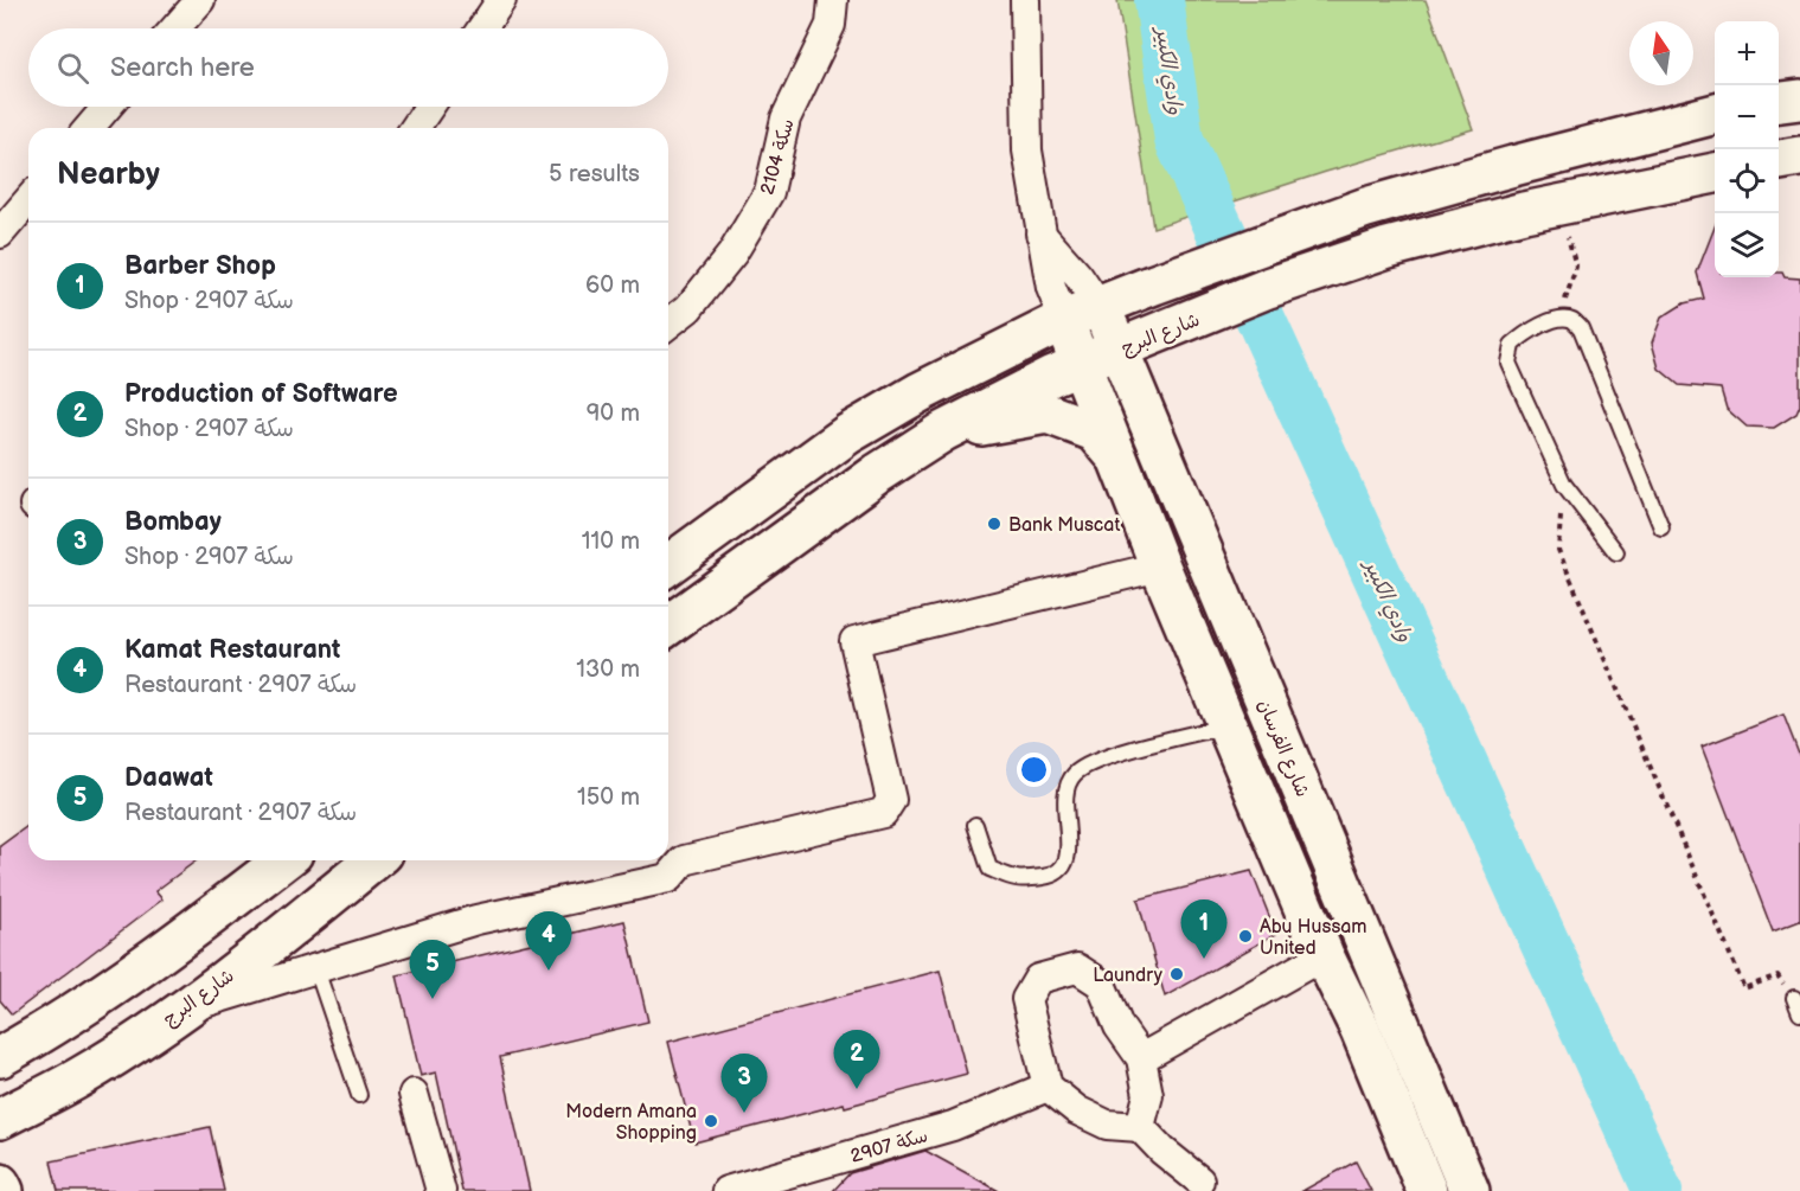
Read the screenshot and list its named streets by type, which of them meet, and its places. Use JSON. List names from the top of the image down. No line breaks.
{"streets":{"main road":["شارع البرج","شارع الفرسان"],"street":["سكة 2104","سكة 2907"]},"crossings":[["شارع البرج","شارع الفرسان"]],"water":["وادي الكبير"],"places":["Bank Muscat","Abu Hussam United","Laundry","Modern Amana Shopping"],"north":"top","page":{"map_buttons":["+","−"],"search":"Search here","heading":["Nearby","5 results"],"list":[{"mark":"1","name":"Barber Shop","note":"Shop · سكة 2907","value":"60 m"},{"mark":"2","name":"Production of Software","note":"Shop · سكة 2907","value":"90 m"},{"mark":"3","name":"Bombay","note":"Shop · سكة 2907","value":"110 m"},{"mark":"4","name":"Kamat Restaurant","note":"Restaurant · سكة 2907","value":"130 m"},{"mark":"5","name":"Daawat","note":"Restaurant · سكة 2907","value":"150 m"}],"pins":["1","4","5","2","3"]}}
